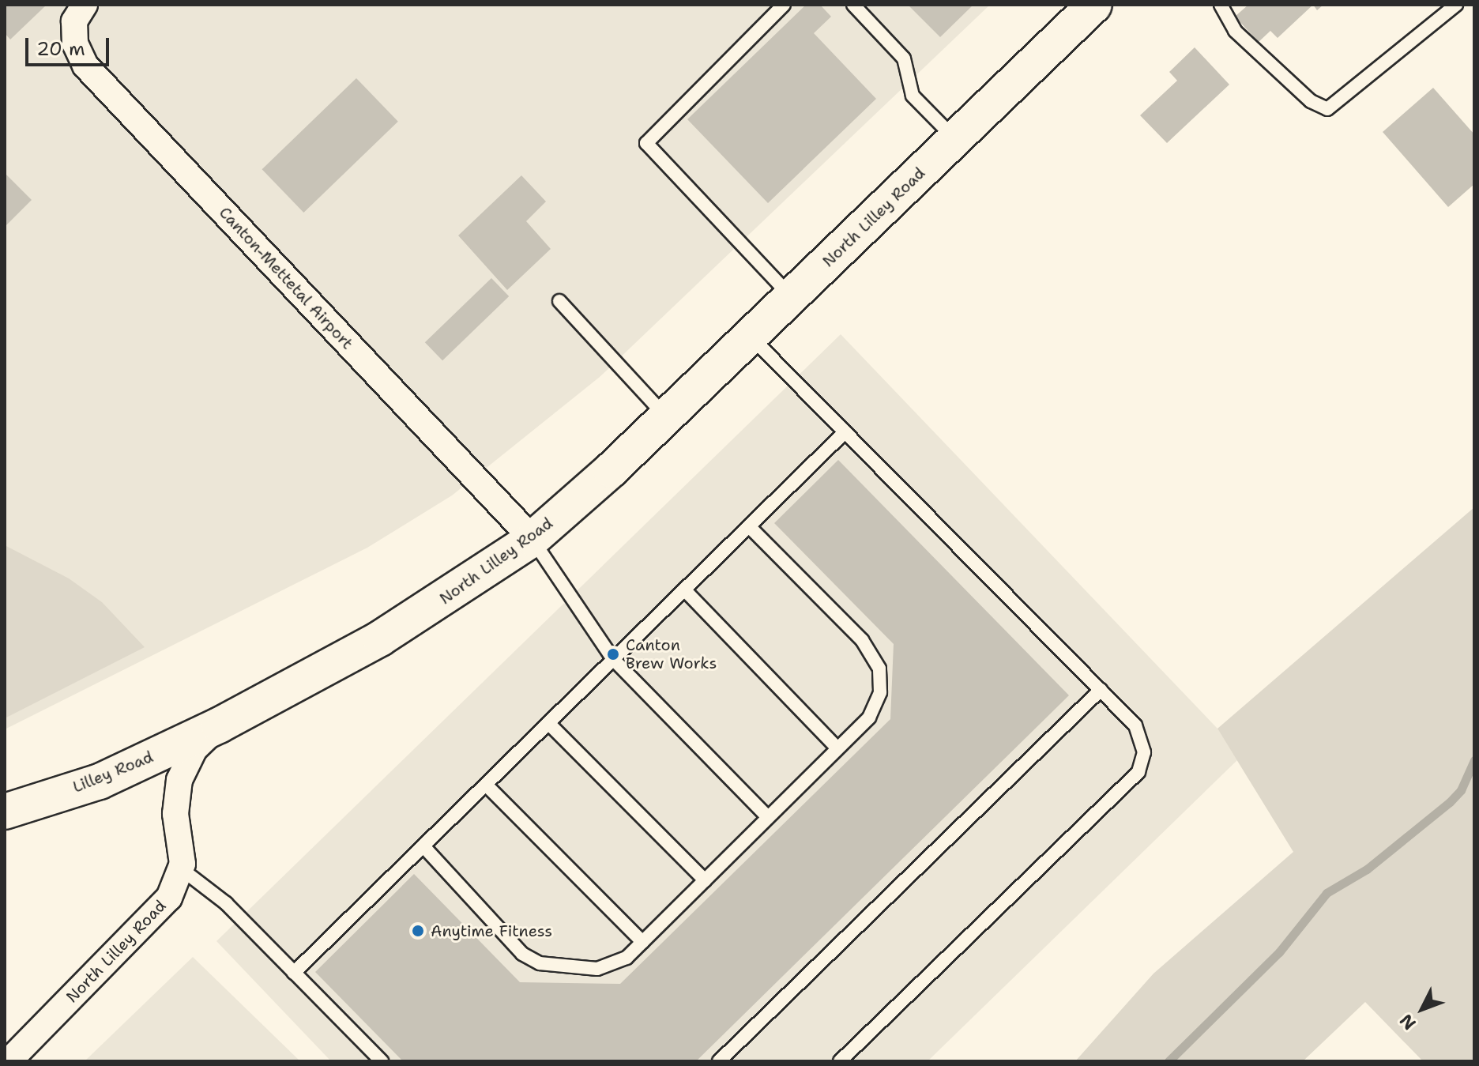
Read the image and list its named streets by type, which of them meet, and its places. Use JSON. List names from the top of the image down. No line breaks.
{"streets":{"street":["North Lilley Road","Canton-Mettetal Airport","Lilley Road"]},"crossings":[["North Lilley Road","Canton-Mettetal Airport"],["North Lilley Road","Lilley Road"]],"places":["Canton Brew Works","Anytime Fitness"],"scale_bar":"20 m","north":"bottom left"}
